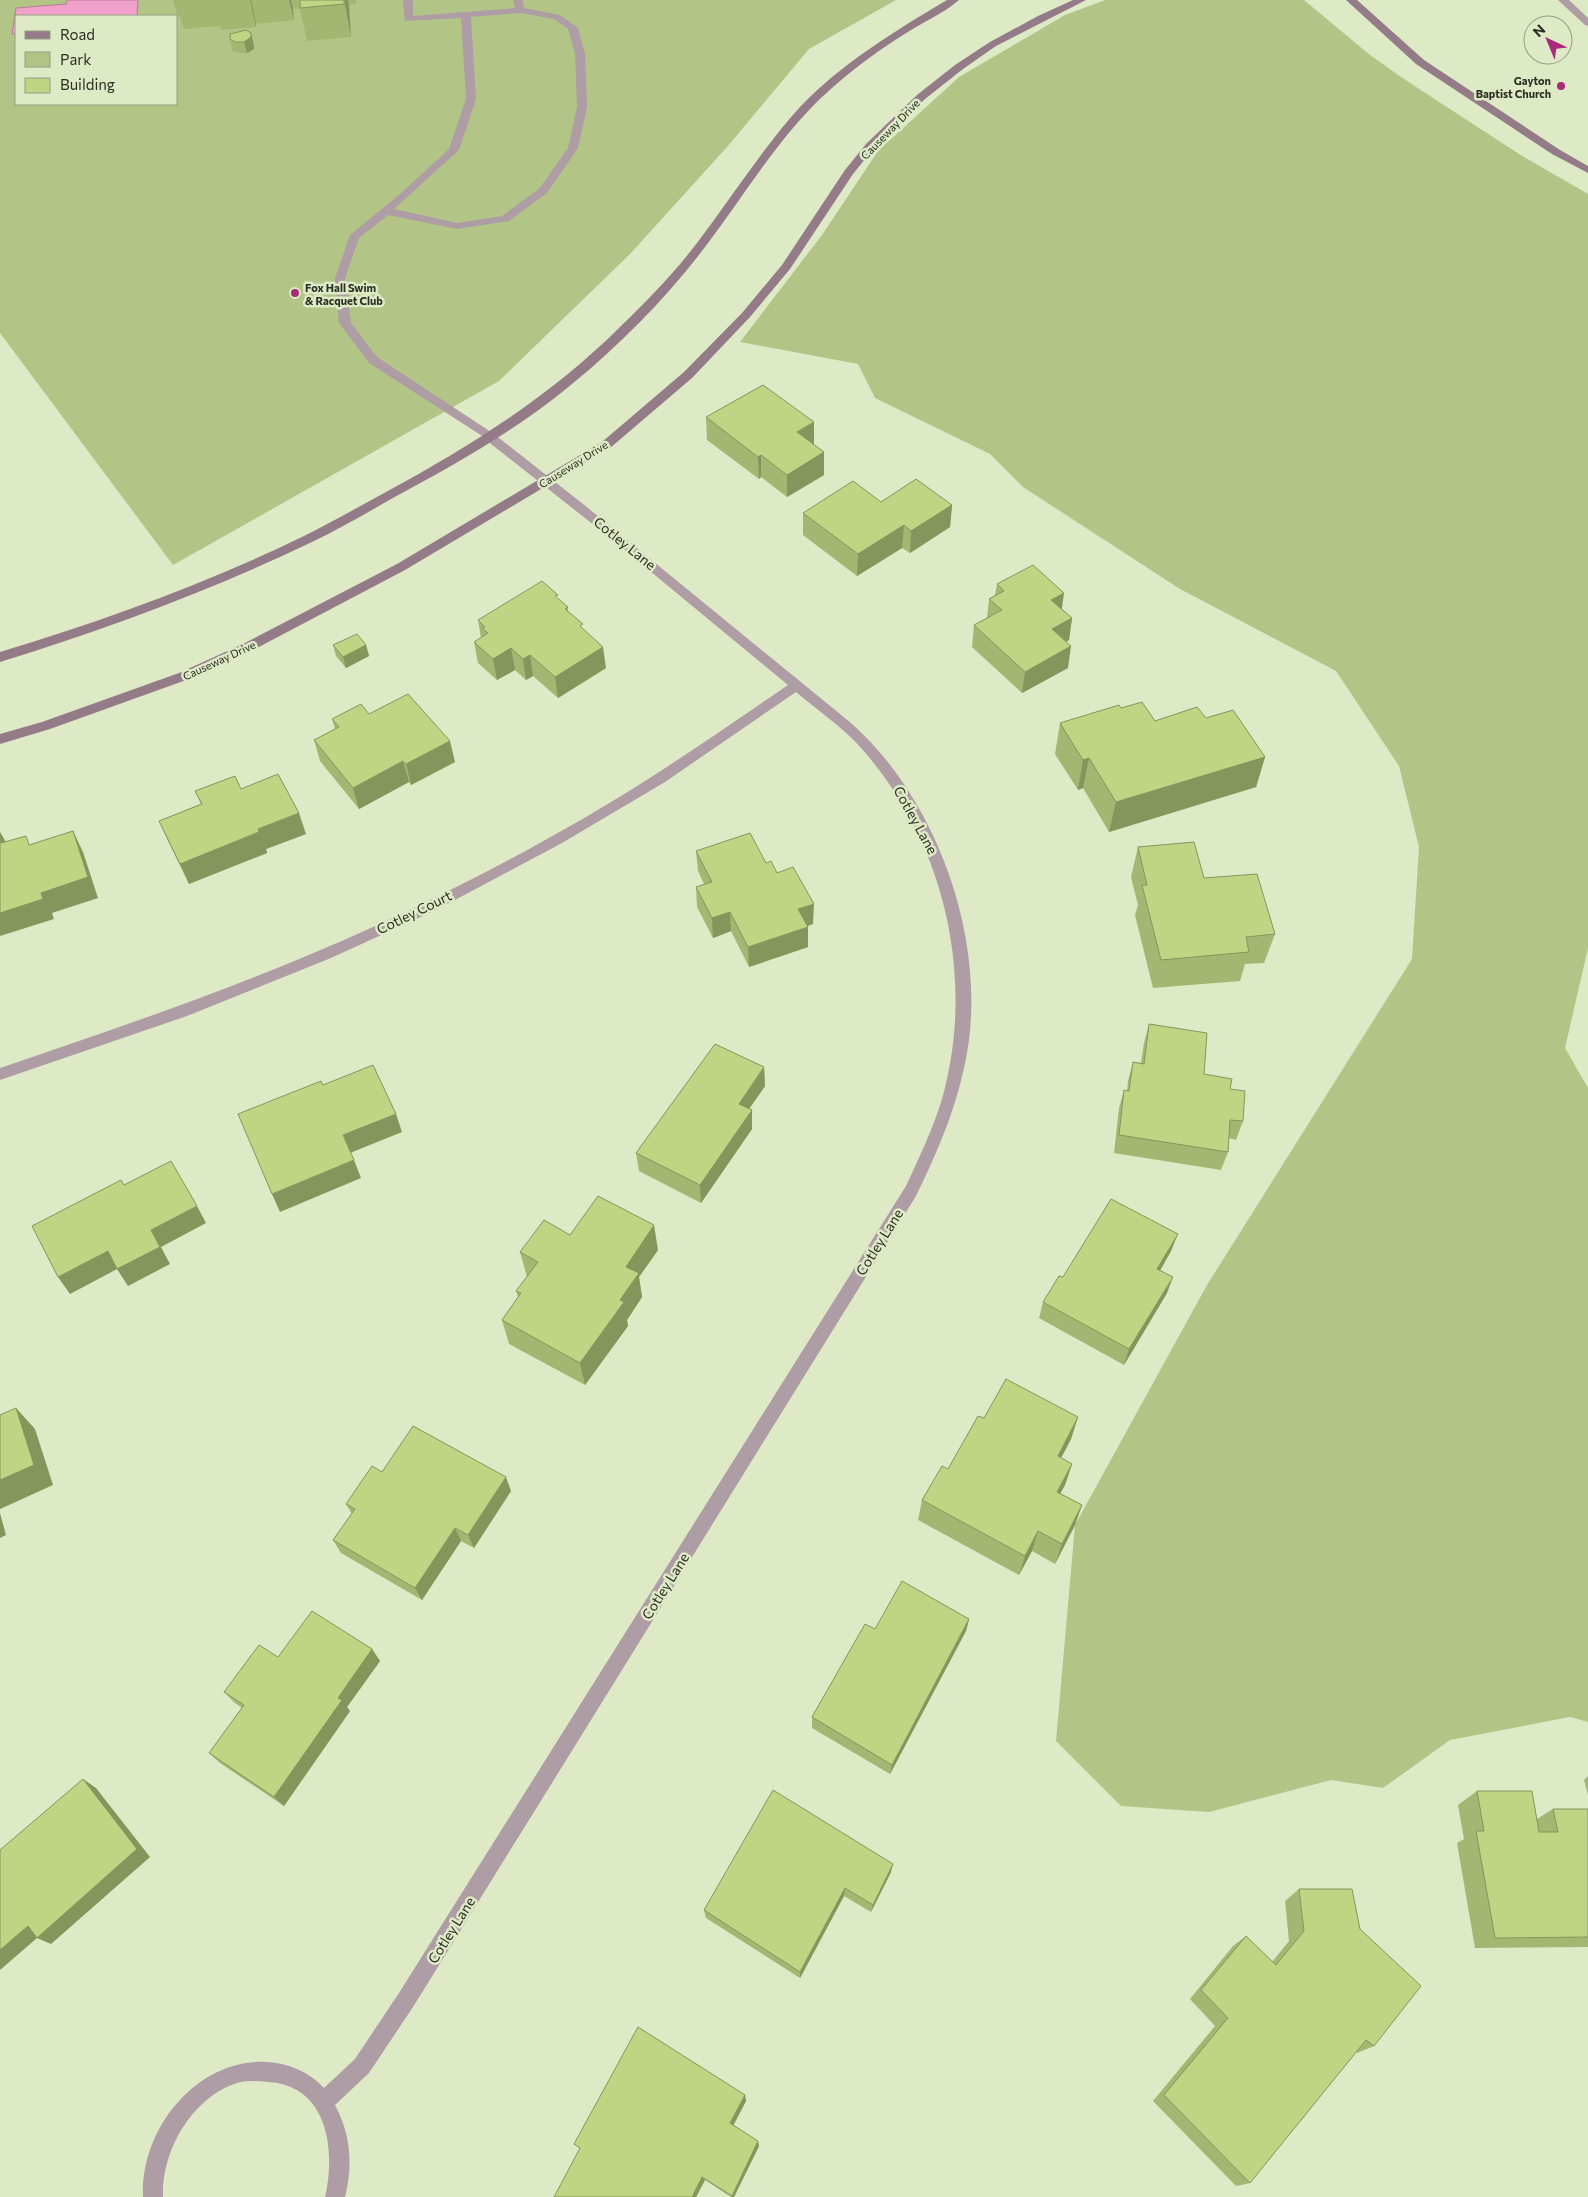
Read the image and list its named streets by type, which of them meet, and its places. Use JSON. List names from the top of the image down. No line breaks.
{"streets":{"street":["Causeway Drive","Cotley Lane","Cotley Court"]},"crossings":[["Causeway Drive","Cotley Lane"],["Cotley Lane","Cotley Court"]],"places":["Gayton Baptist Church","Fox Hall Swim & Racquet Club"],"legend":["Road","Park","Building"],"north":"top left"}
